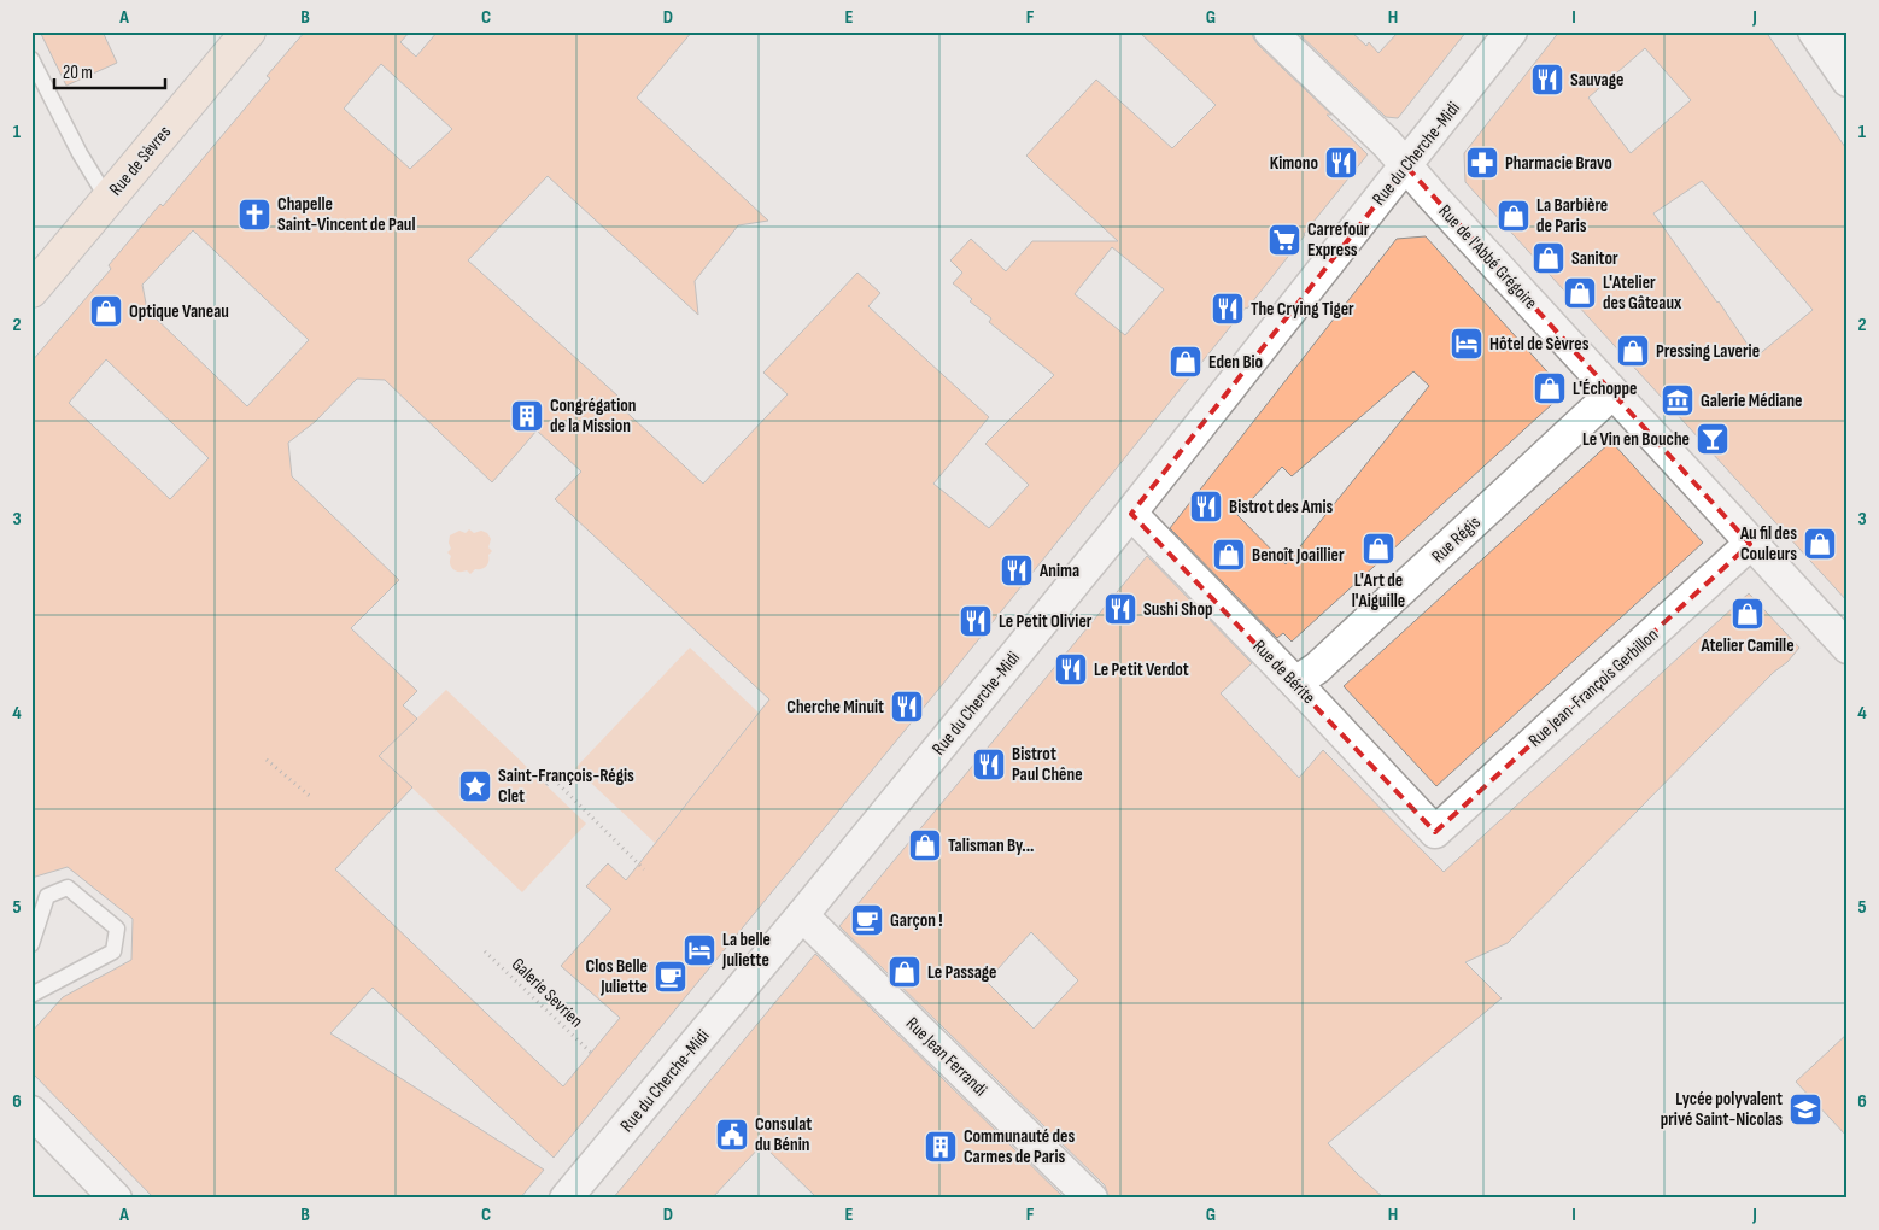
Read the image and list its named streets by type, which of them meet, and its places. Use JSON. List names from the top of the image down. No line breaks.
{"streets":{"main road":["Rue de Sèvres"],"street":["Rue du Cherche-Midi","Rue de l'Abbé Grégoire","Rue Régis","Rue de Bérite","Rue Jean-François Gerbillon","Rue Jean Ferrandi"],"path":["Galerie Sevrien"]},"crossings":[["Rue du Cherche-Midi","Rue de l'Abbé Grégoire"],["Rue du Cherche-Midi","Rue de Bérite"],["Rue du Cherche-Midi","Rue Jean Ferrandi"],["Rue de l'Abbé Grégoire","Rue Régis"],["Rue de l'Abbé Grégoire","Rue Jean-François Gerbillon"],["Rue Régis","Rue de Bérite"],["Rue de Bérite","Rue Jean-François Gerbillon"]],"places":{"restaurant":["Sauvage","Kimono","The Crying Tiger","Bistrot des Amis","Anima","Sushi Shop","Le Petit Olivier","Le Petit Verdot","Cherche Minuit","Bistrot Paul Chêne"],"pharmacy":["Pharmacie Bravo"],"church":["Chapelle Saint-Vincent de Paul"],"shop":["La Barbière de Paris","Sanitor","L'Atelier des Gâteaux","Optique Vaneau","Pressing Laverie","Eden Bio","L'Échoppe","Au fil des Couleurs","L'Art de l'Aiguille","Benoît Joaillier","Atelier Camille","Talisman By...","Le Passage"],"supermarket":["Carrefour Express"],"hotel":["Hôtel de Sèvres","La belle Juliette"],"museum":["Galerie Médiane"],"building":["Congrégation de la Mission","Communauté des Carmes de Paris"],"bar":["Le Vin en Bouche"],"place":["Saint-François-Régis Clet"],"cafe":["Garçon !","Clos Belle Juliette"],"school or university":["Lycée polyvalent privé Saint-Nicolas"],"public building":["Consulat du Bénin"]},"scale_bar":"20 m","grid":{"columns":["A","B","C","D","E","F","G","H","I","J"],"rows":["1","2","3","4","5","6"]}}
